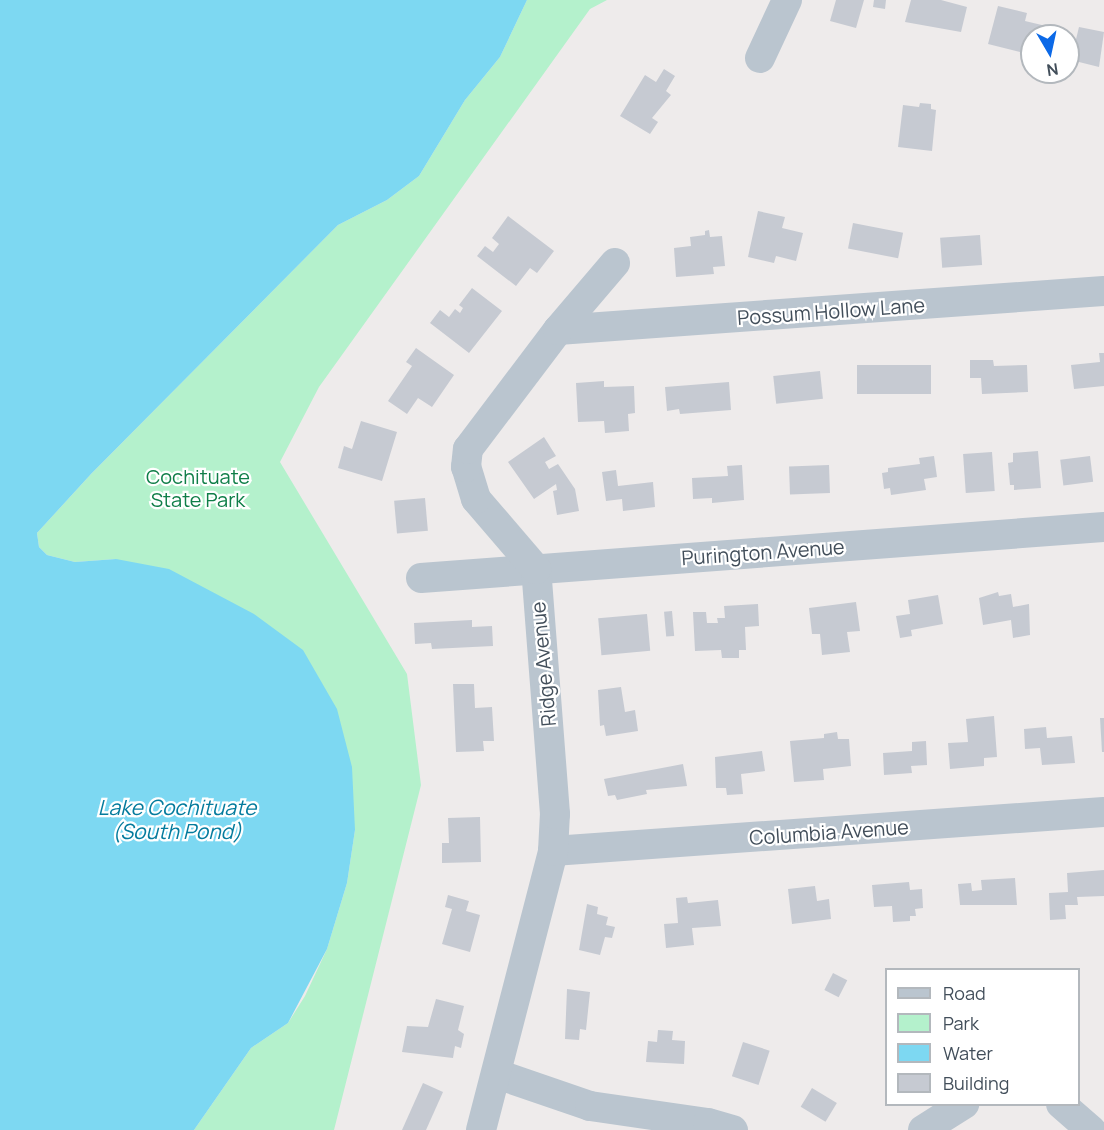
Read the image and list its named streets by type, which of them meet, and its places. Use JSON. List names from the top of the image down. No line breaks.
{"streets":{"street":["Possum Hollow Lane","Purington Avenue","Ridge Avenue","Columbia Avenue"]},"crossings":[["Purington Avenue","Ridge Avenue"],["Ridge Avenue","Columbia Avenue"]],"water":["Lake Cochituate (South Pond)"],"parks":["Cochituate State Park"],"legend":["Road","Park","Water","Building"],"north":"bottom"}
